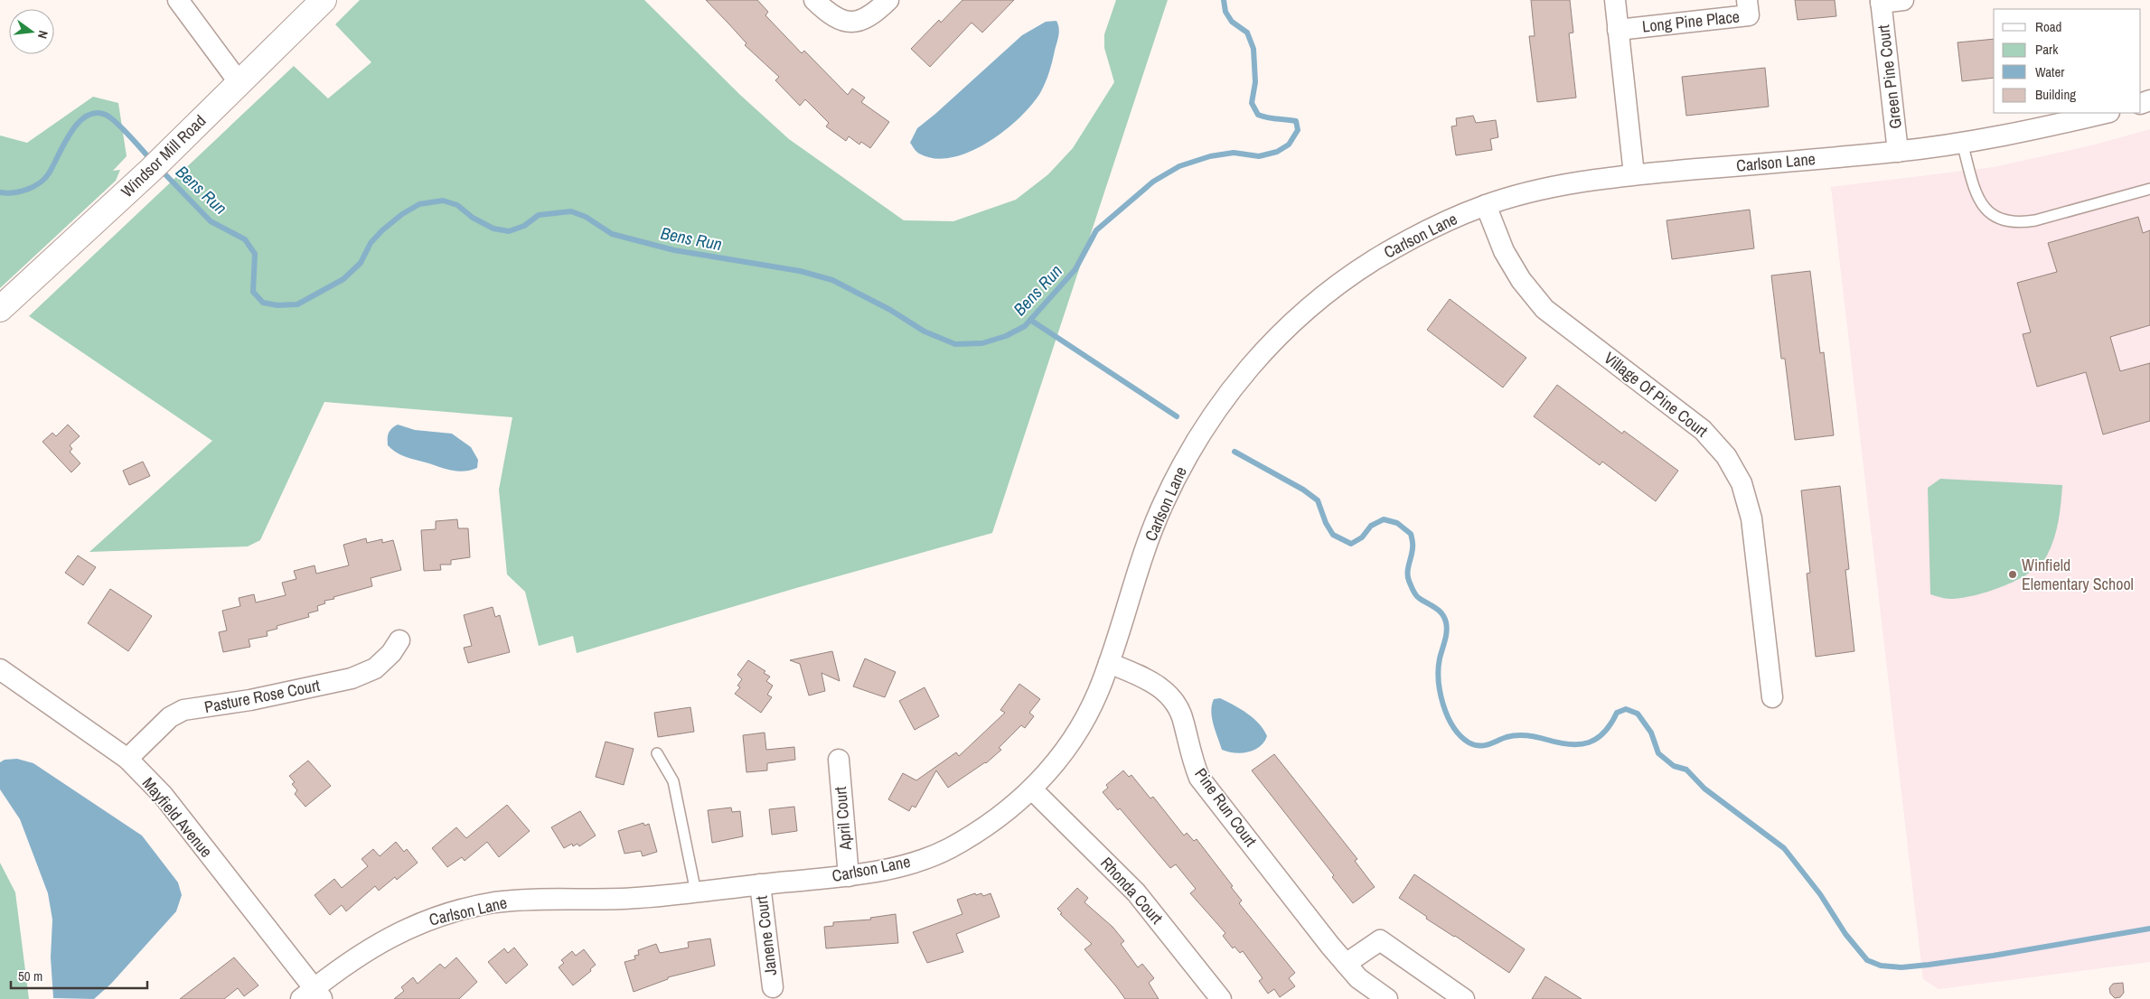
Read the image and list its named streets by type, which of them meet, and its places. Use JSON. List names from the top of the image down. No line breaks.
{"streets":{"main road":["Windsor Mill Road"],"street":["Long Pine Place","Green Pine Court","Carlson Lane","Village Of Pine Court","Pasture Rose Court","Pine Run Court","Mayfield Avenue","April Court","Rhonda Court","Janene Court"]},"crossings":[["Green Pine Court","Carlson Lane"],["Carlson Lane","Village Of Pine Court"],["Carlson Lane","Pine Run Court"],["Carlson Lane","Mayfield Avenue"],["Carlson Lane","April Court"],["Carlson Lane","Rhonda Court"],["Carlson Lane","Janene Court"],["Pasture Rose Court","Mayfield Avenue"]],"water":["Bens Run"],"places":["Winfield Elementary School"],"legend":["Road","Park","Water","Building"],"scale_bar":"50 m","north":"right"}
